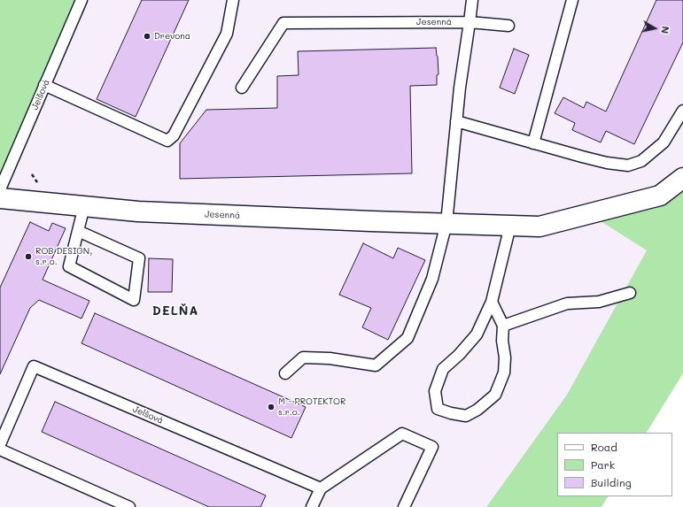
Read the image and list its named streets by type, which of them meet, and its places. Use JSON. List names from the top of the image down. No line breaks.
{"streets":{"street":["Jesenná"],"lane":["Jelšová"]},"districts":["DELŇA"],"places":["Drevona","ROB DESIGN, s.r.o.","M - PROTEKTOR s.r.o."],"legend":["Road","Park","Building"],"north":"right"}
